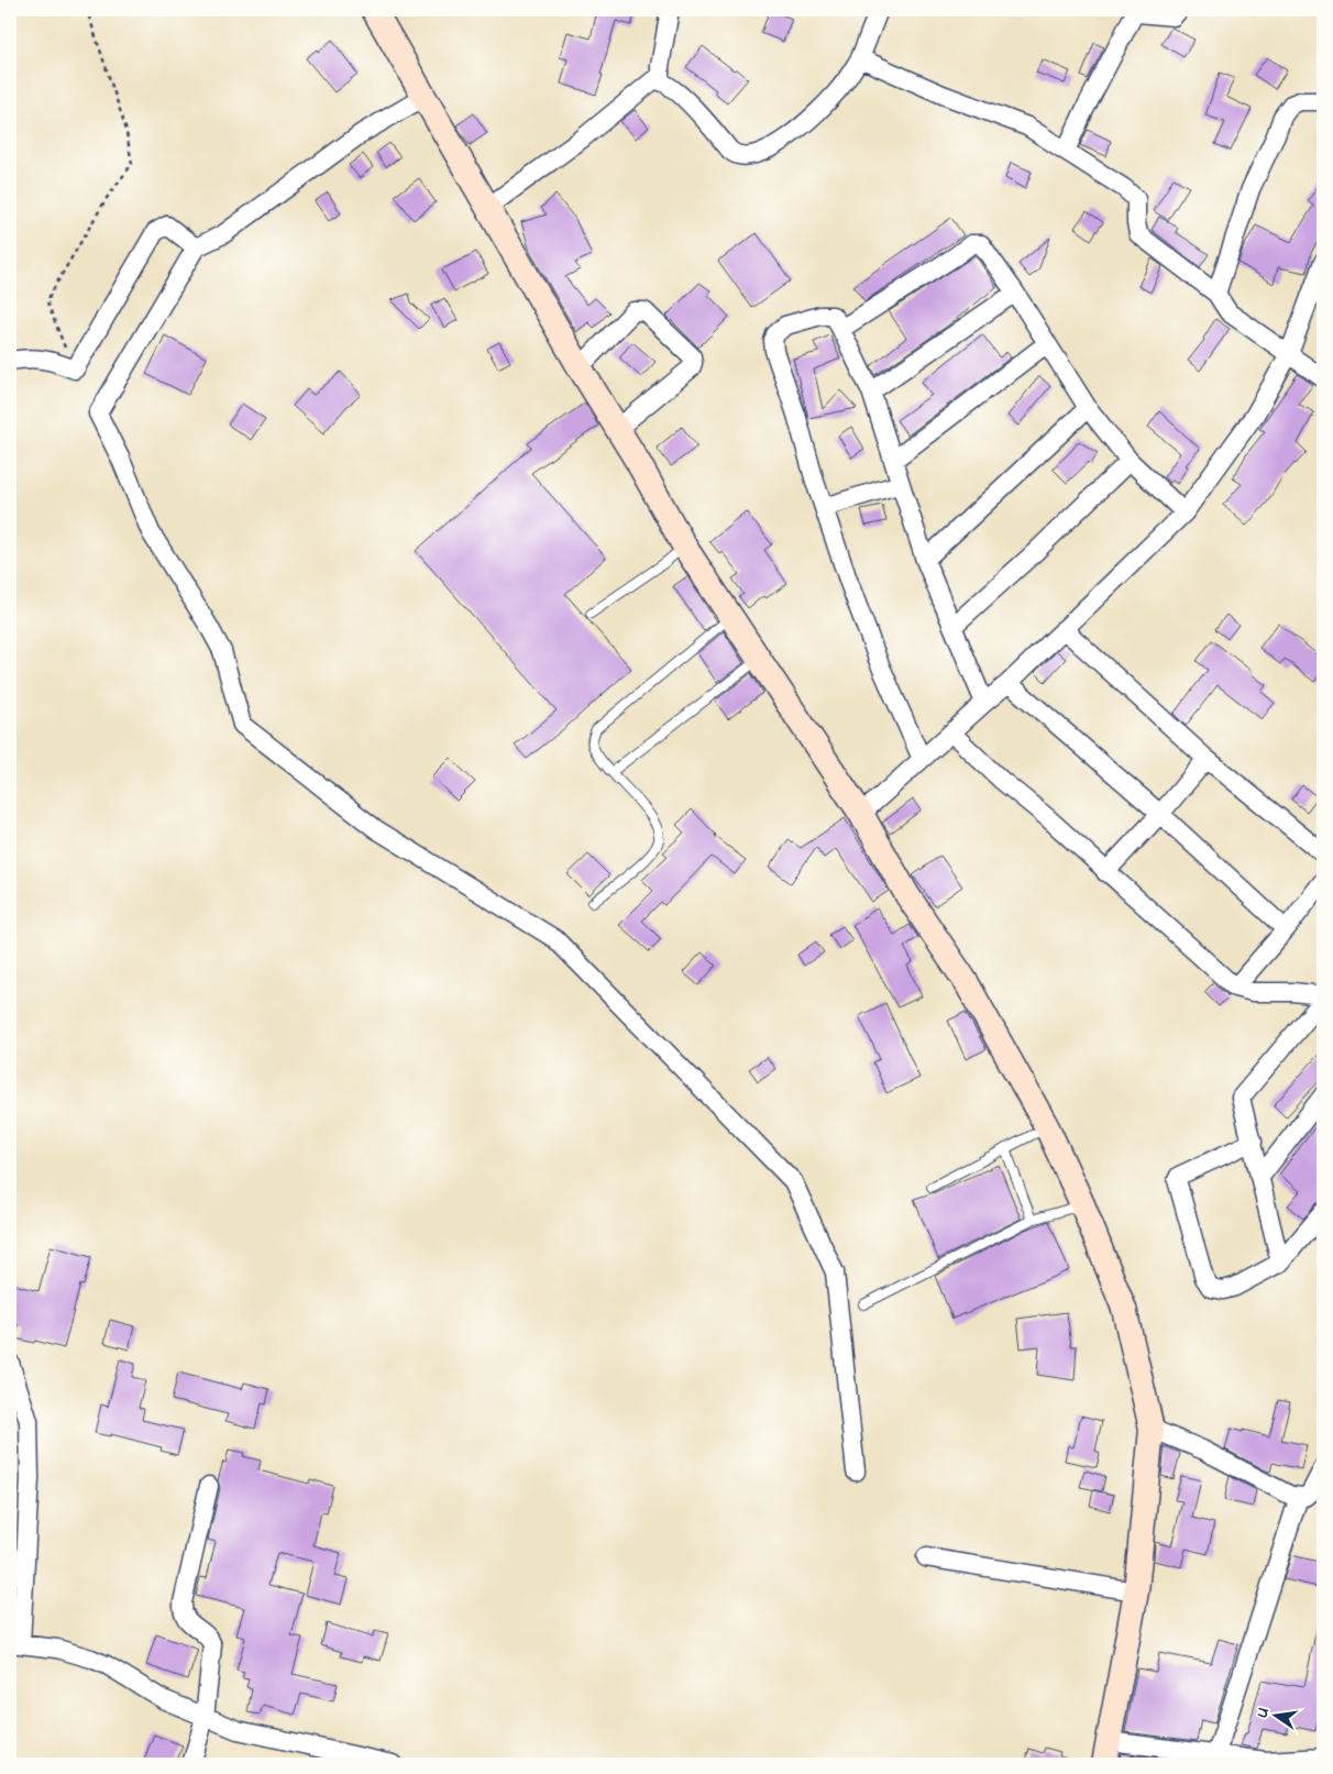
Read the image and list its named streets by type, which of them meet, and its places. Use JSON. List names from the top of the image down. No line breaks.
{"north":"left"}
